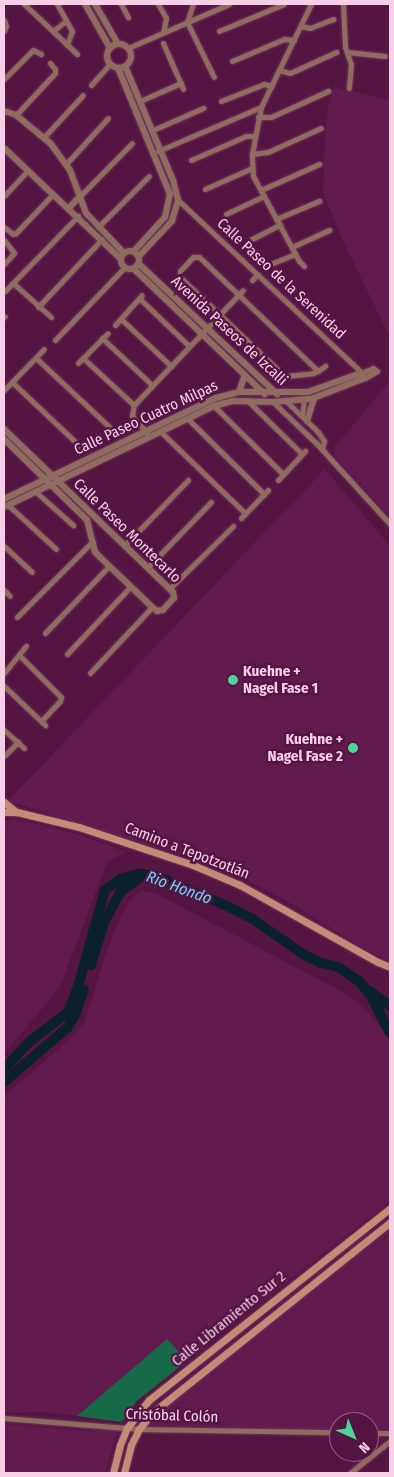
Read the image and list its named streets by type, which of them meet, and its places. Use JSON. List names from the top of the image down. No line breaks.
{"streets":{"main road":["Camino a Tepotzotlán","Calle Libramiento Sur 2"],"street":["Calle Paseo de la Serenidad","Avenida Paseos de Izcalli","Calle Paseo Cuatro Milpas","Calle Paseo Montecarlo","Cristóbal Colón"]},"crossings":[["Calle Paseo de la Serenidad","Calle Paseo Cuatro Milpas"],["Avenida Paseos de Izcalli","Calle Paseo Cuatro Milpas"],["Calle Paseo Cuatro Milpas","Calle Paseo Montecarlo"],["Calle Libramiento Sur 2","Cristóbal Colón"]],"water":["Rio Hondo"],"places":["Kuehne + Nagel Fase 1","Kuehne + Nagel Fase 2"],"north":"bottom right"}
